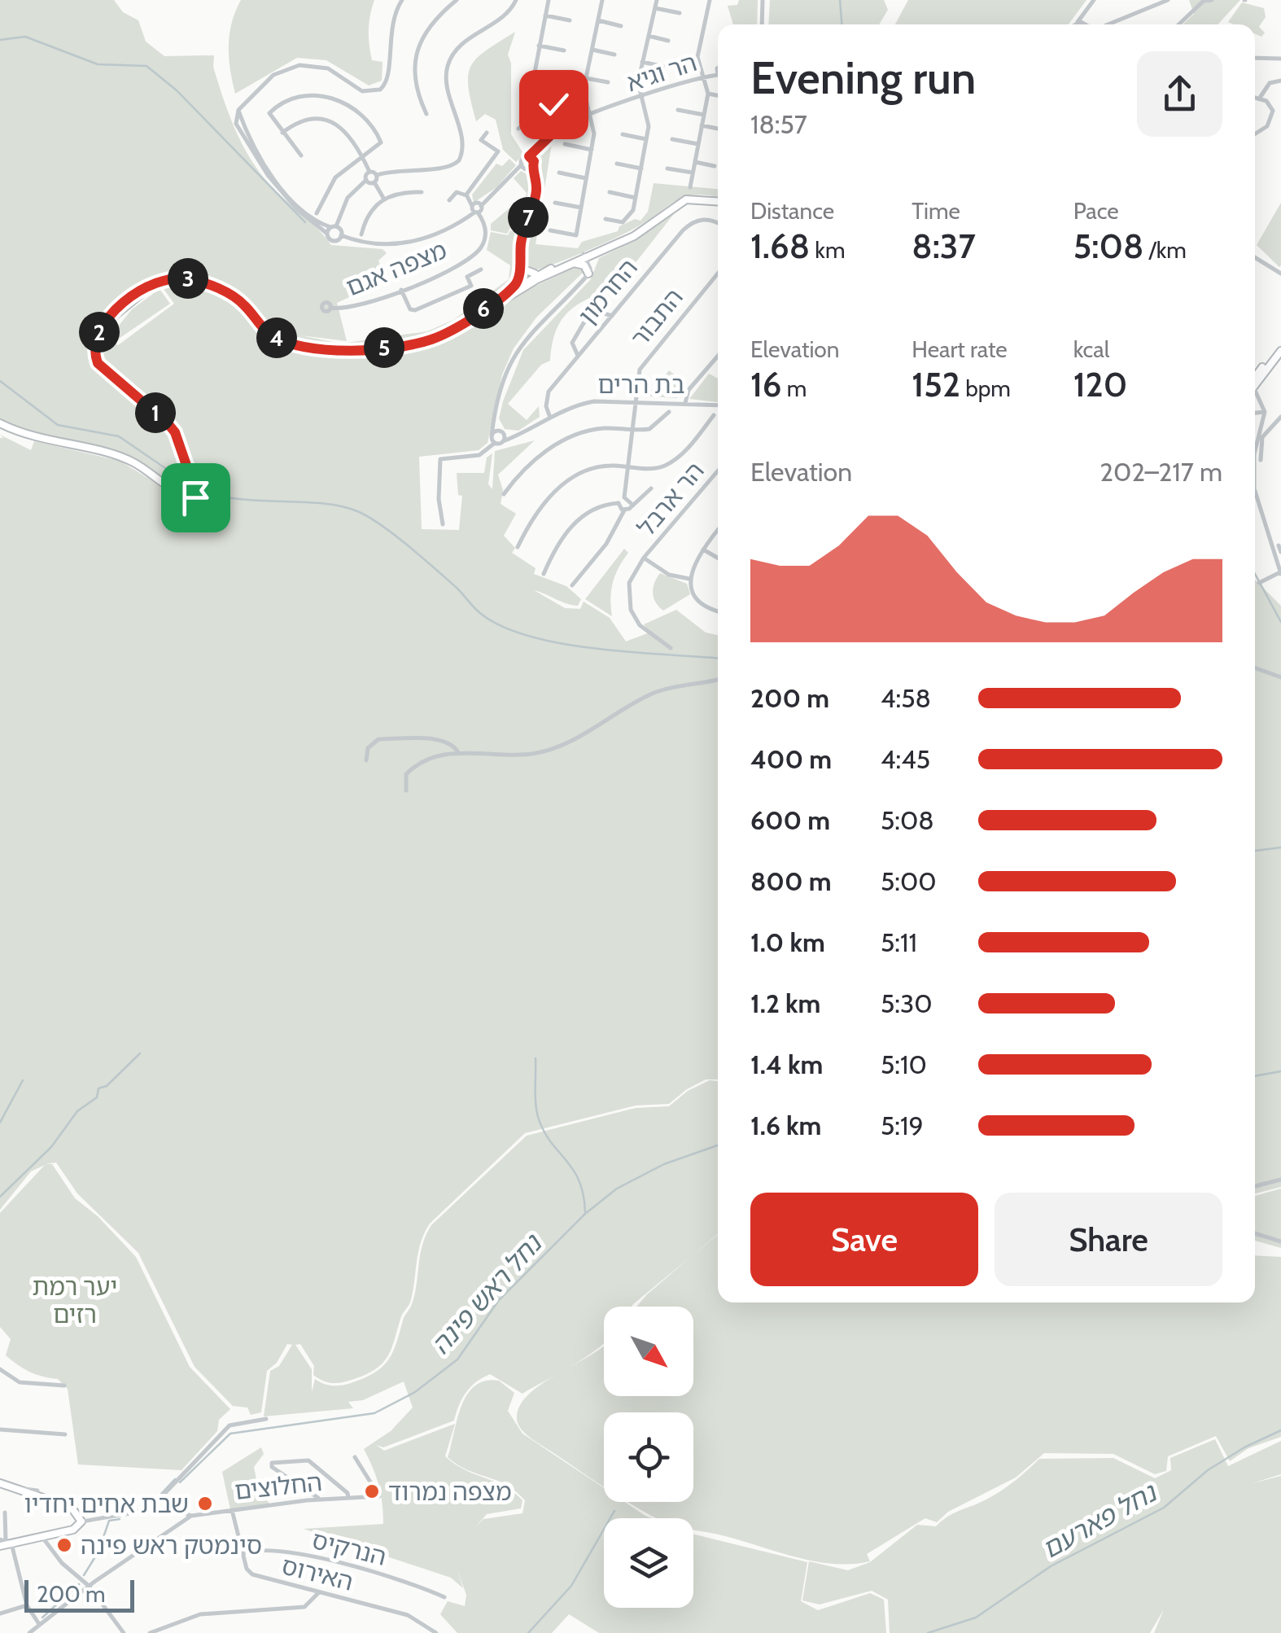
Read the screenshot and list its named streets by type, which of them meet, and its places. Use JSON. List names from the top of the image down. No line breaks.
{"streets":{"street":["הר וגיא","מצפה אגם","החרמון","התבור","בת הרים","הר ארבל","החלוצים","הנרקיס","האירוס"]},"crossings":[["החרמון","בת הרים"],["התבור","בת הרים"],["הנרקיס","האירוס"]],"water":["נחל ראש פינה","נחל פארעם"],"parks":["יער רמת רזים"],"places":["מצפה נמרוד","שבת אחים יחדיו","סינמטק ראש פינה"],"scale_bar":"200 m","north":"bottom right","page":{"heading":["Evening run","18:57"],"stats":[["Distance","1.68 km"],["Time","8:37"],["Pace","5:08 /km"],["Elevation","16 m"],["Heart rate","152 bpm"],["kcal","120"]],"pins":["7","3","6","2","4","5","1"],"chart":["Elevation","202–217 m"],"list":[{"name":"200 m","note":"4:58"},{"name":"400 m","note":"4:45"},{"name":"600 m","note":"5:08"},{"name":"800 m","note":"5:00"},{"name":"1.0 km","note":"5:11"},{"name":"1.2 km","note":"5:30"},{"name":"1.4 km","note":"5:10"},{"name":"1.6 km","note":"5:19"}],"buttons":["Save","Share"],"scale":"200 m"}}
